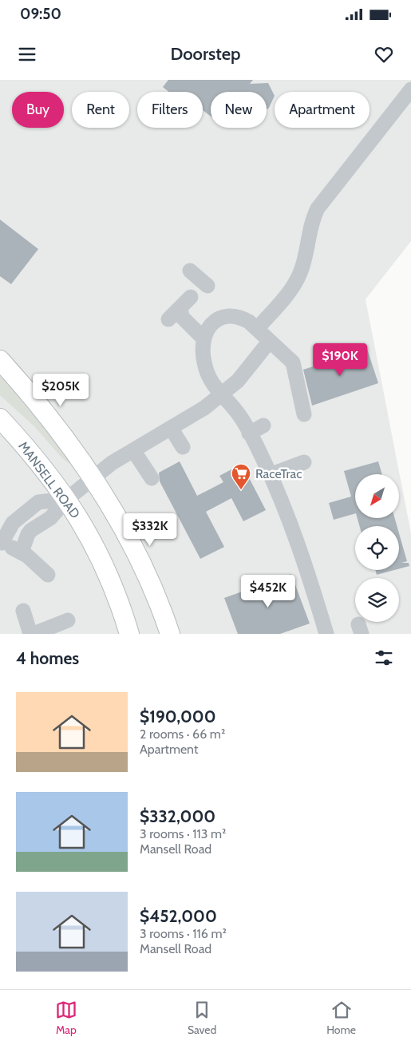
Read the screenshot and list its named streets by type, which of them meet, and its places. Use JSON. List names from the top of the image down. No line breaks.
{"streets":{"main road":["MANSELL ROAD"]},"places":{"supermarket":["RaceTrac"]},"north":"bottom left","page":{"status":"09:50","header":"Doorstep","chip":["Buy","Rent","Filters","New","Apartment"],"price":["$190K","$205K","$332K","$452K"],"heading":"4 homes","list":[{"name":"$190,000","note":"2 rooms · 66 m² · Apartment"},{"name":"$332,000","note":"3 rooms · 113 m² · Mansell Road"},{"name":"$452,000","note":"3 rooms · 116 m² · Mansell Road"}],"tabs":["Map","Saved","Home"]}}
